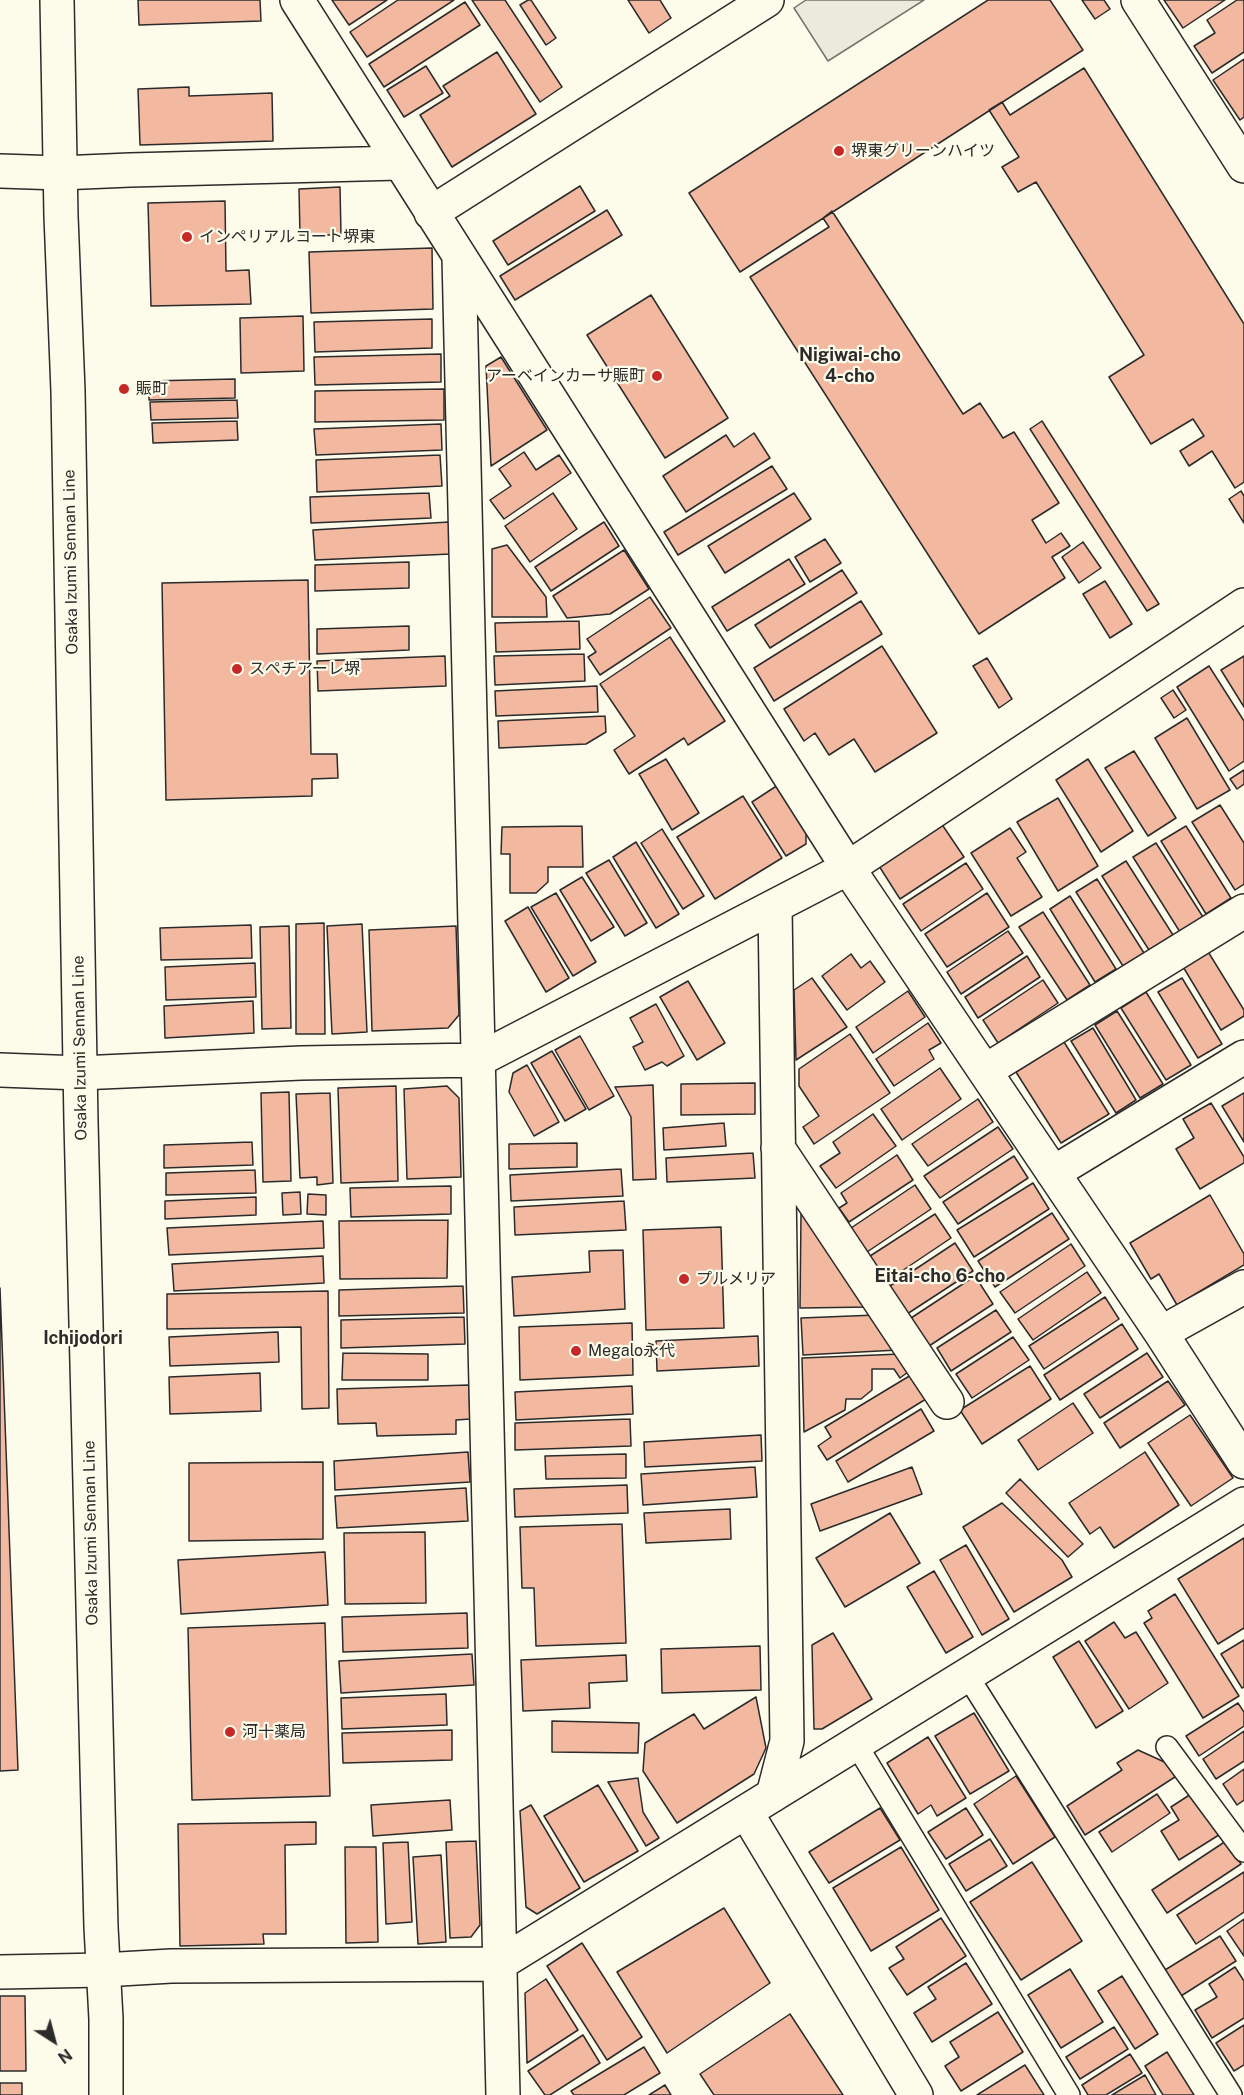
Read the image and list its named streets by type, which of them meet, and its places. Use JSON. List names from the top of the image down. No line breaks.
{"streets":{"street":["Osaka Izumi Sennan Line"]},"districts":["Nigiwai-cho 4-cho","Eitai-cho 6-cho","Ichijodori"],"places":["堺東グリーンハイツ","インペリアルコート堺東","アーベインカーサ賑町","賑町","スペチアーレ堺","プルメリア","Megalo永代","河十薬局"],"north":"bottom right"}
